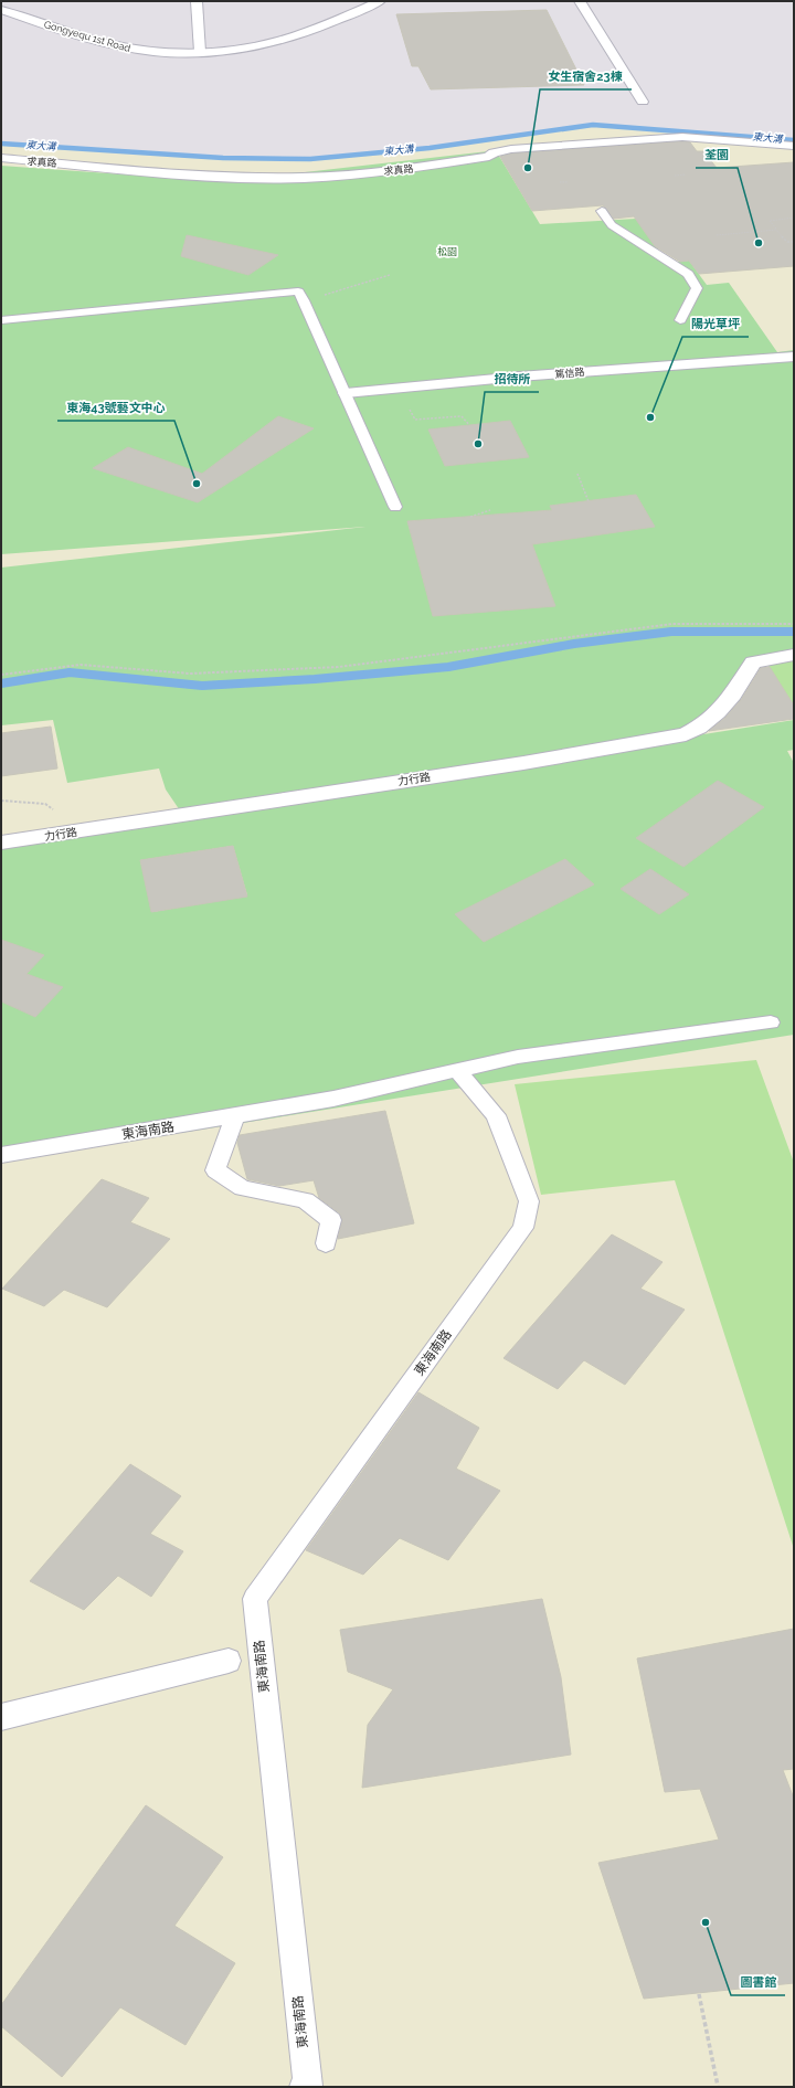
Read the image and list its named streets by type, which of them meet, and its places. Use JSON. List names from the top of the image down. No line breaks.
{"streets":{"street":["Gongyequ 1st Road","求真路","篤信路","力行路"],"lane":["東海南路"]},"water":["東大溝"],"parks":["松園"],"places":["女生宿舍23棟","荃園","陽光草坪","招待所","東海43號藝文中心","圖書館"]}
